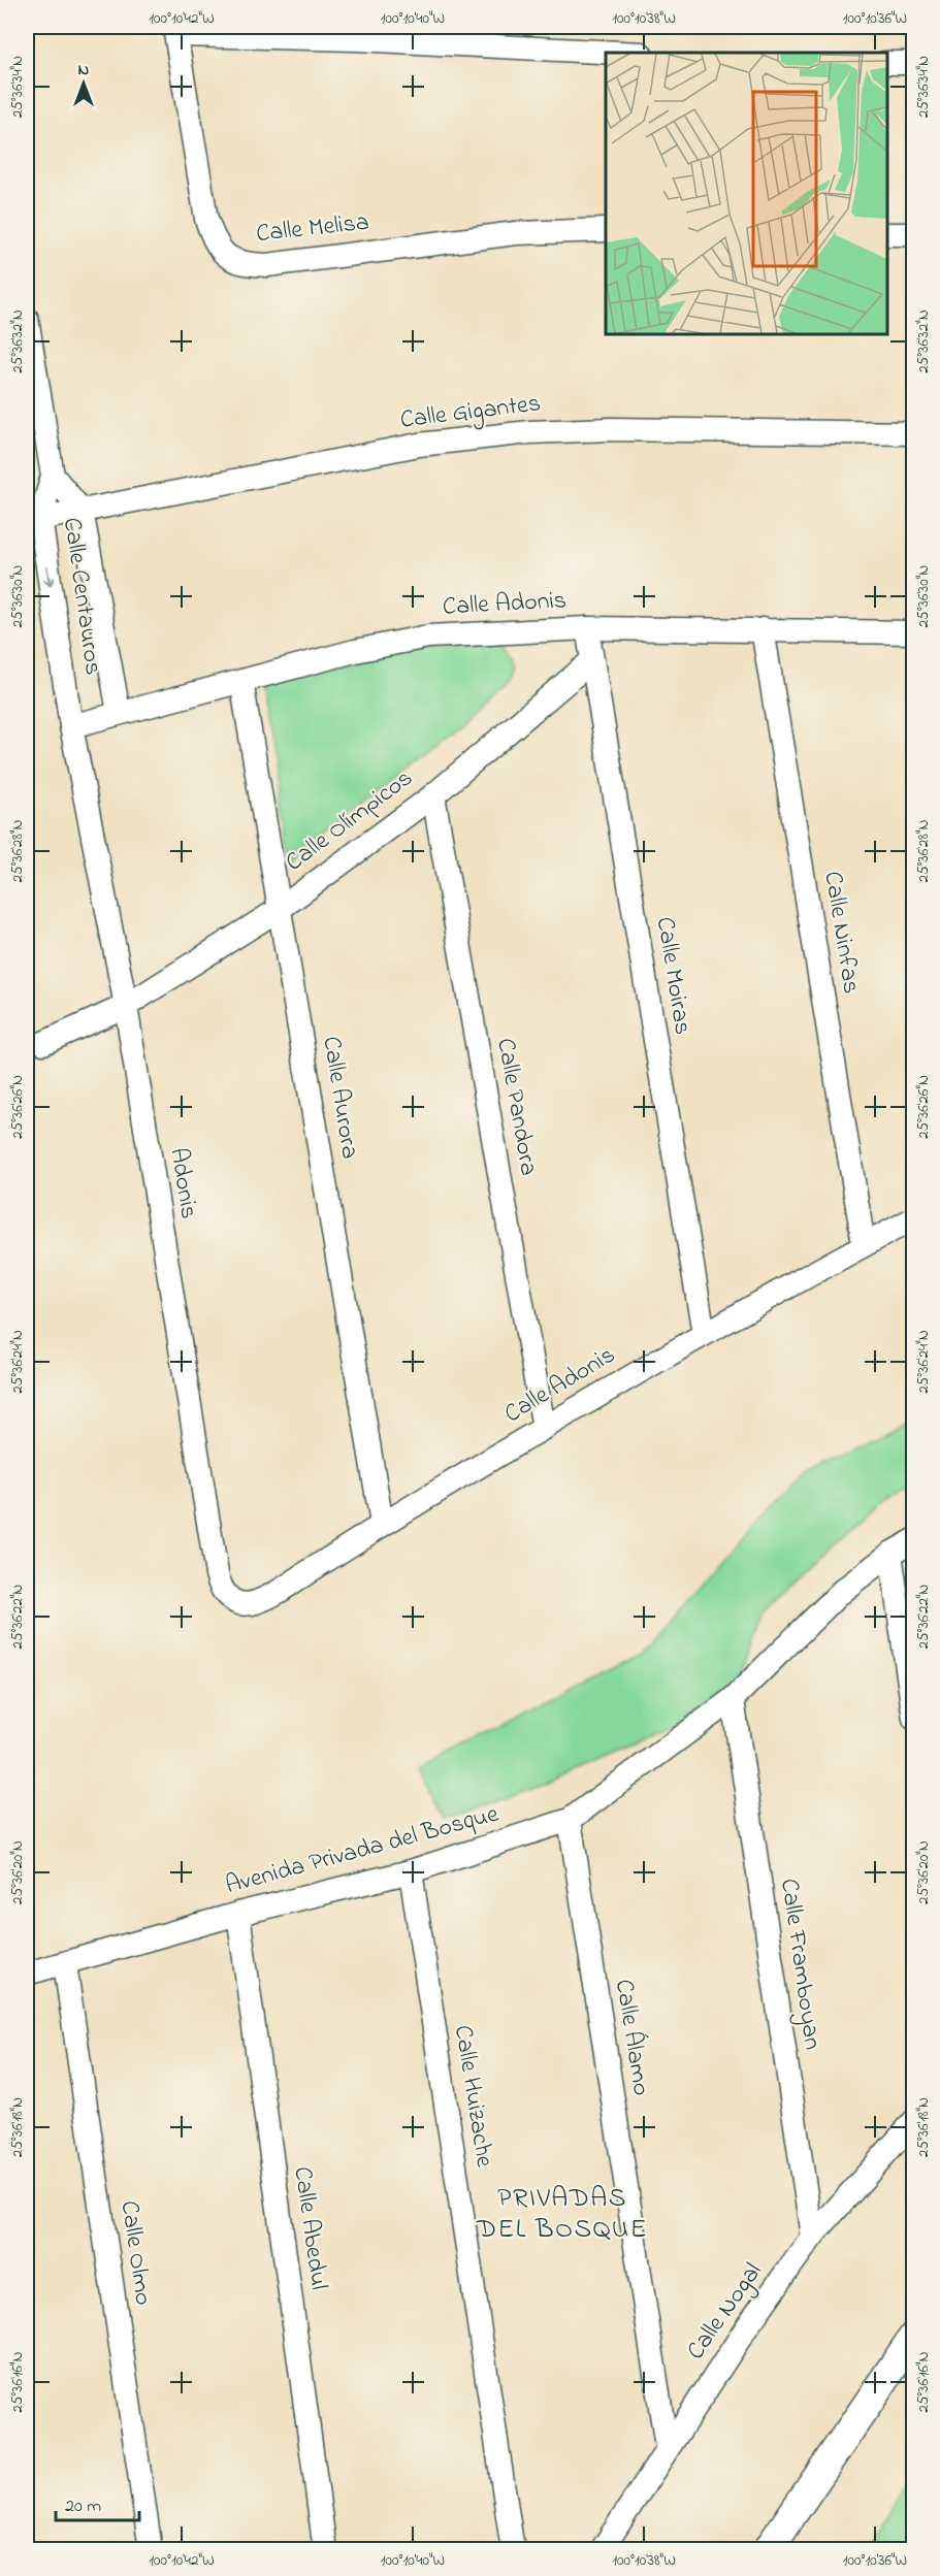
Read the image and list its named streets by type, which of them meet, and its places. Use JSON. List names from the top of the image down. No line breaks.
{"streets":{"street":["Calle Melisa","Calle Gigantes","Calle Centauros","Calle Adonis","Calle Olímpicos","Calle Ninfas","Calle Moiras","Calle Aurora","Calle Pandora","Adonis","Avenida Privada del Bosque","Calle Framboyan","Calle Álamo","Calle Huizache","Calle Abedul","Calle Olmo","Calle Nogal"]},"crossings":[["Calle Gigantes","Calle Centauros"],["Calle Centauros","Calle Adonis"],["Calle Centauros","Adonis"],["Calle Adonis","Calle Ninfas"],["Calle Adonis","Calle Moiras"],["Calle Adonis","Calle Aurora"],["Calle Adonis","Calle Pandora"],["Calle Adonis","Adonis"],["Calle Olímpicos","Calle Moiras"],["Calle Olímpicos","Calle Aurora"],["Calle Olímpicos","Calle Pandora"],["Calle Olímpicos","Adonis"],["Avenida Privada del Bosque","Calle Framboyan"],["Avenida Privada del Bosque","Calle Álamo"],["Avenida Privada del Bosque","Calle Huizache"],["Avenida Privada del Bosque","Calle Abedul"],["Avenida Privada del Bosque","Calle Olmo"],["Calle Framboyan","Calle Nogal"],["Calle Álamo","Calle Nogal"]],"districts":["PRIVADAS DEL BOSQUE"],"scale_bar":"20 m","north":"top","coordinates":["100°10'42\"W","100°10'40\"W","100°10'38\"W","100°10'36\"W","25°36'34\"N","25°36'32\"N","25°36'30\"N","25°36'28\"N","25°36'26\"N","25°36'24\"N","25°36'22\"N","25°36'20\"N","25°36'18\"N","25°36'16\"N"]}
